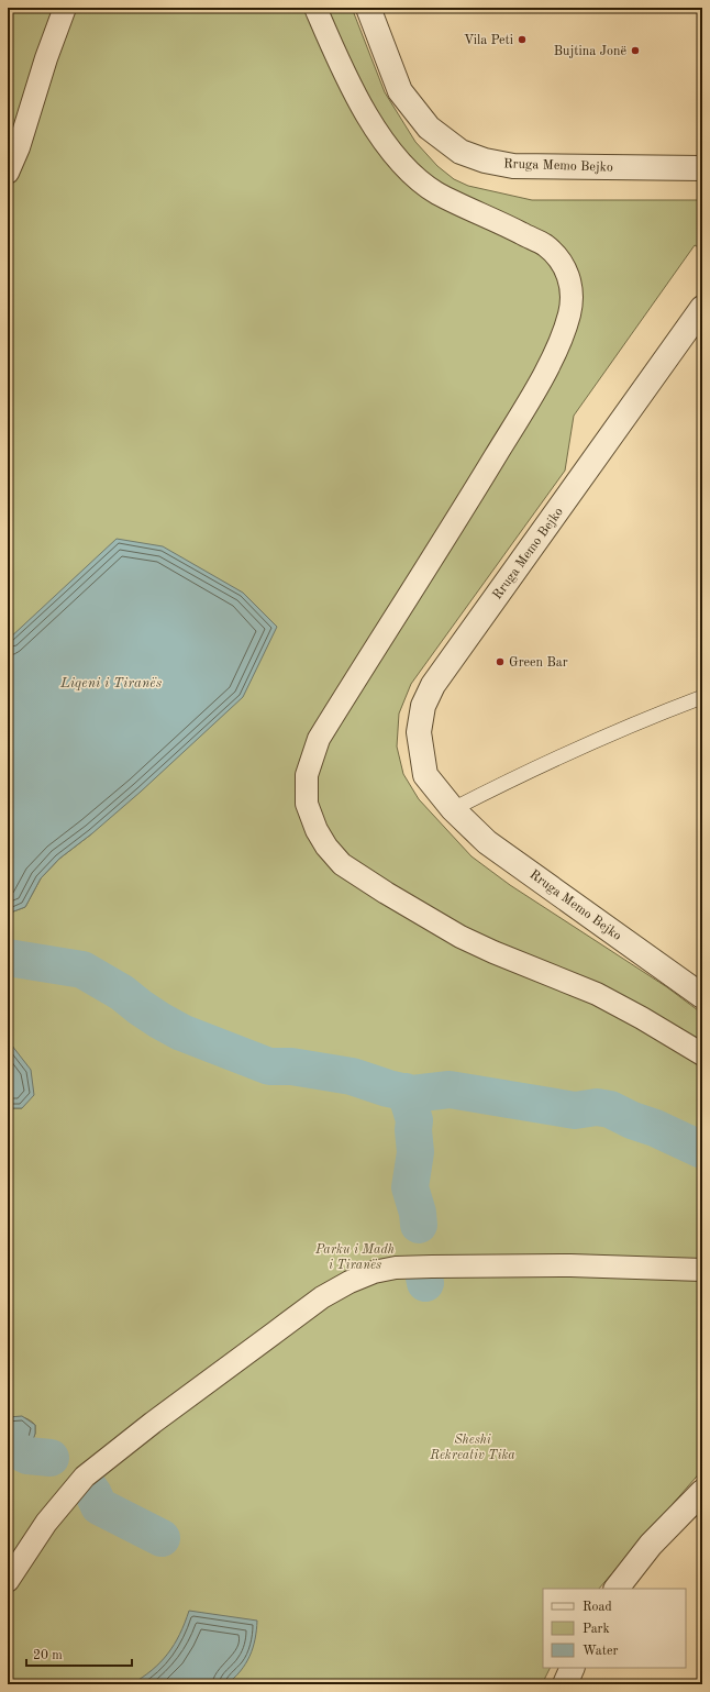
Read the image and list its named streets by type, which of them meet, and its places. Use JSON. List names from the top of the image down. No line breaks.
{"streets":{"street":["Rruga Memo Bejko"]},"water":["Liqeni i Tiranës"],"parks":["Parku i Madh i Tiranës","Sheshi Rekreativ Tika"],"places":["Vila Peti","Bujtina Jonë","Green Bar"],"legend":["Road","Park","Water"],"scale_bar":"20 m"}
